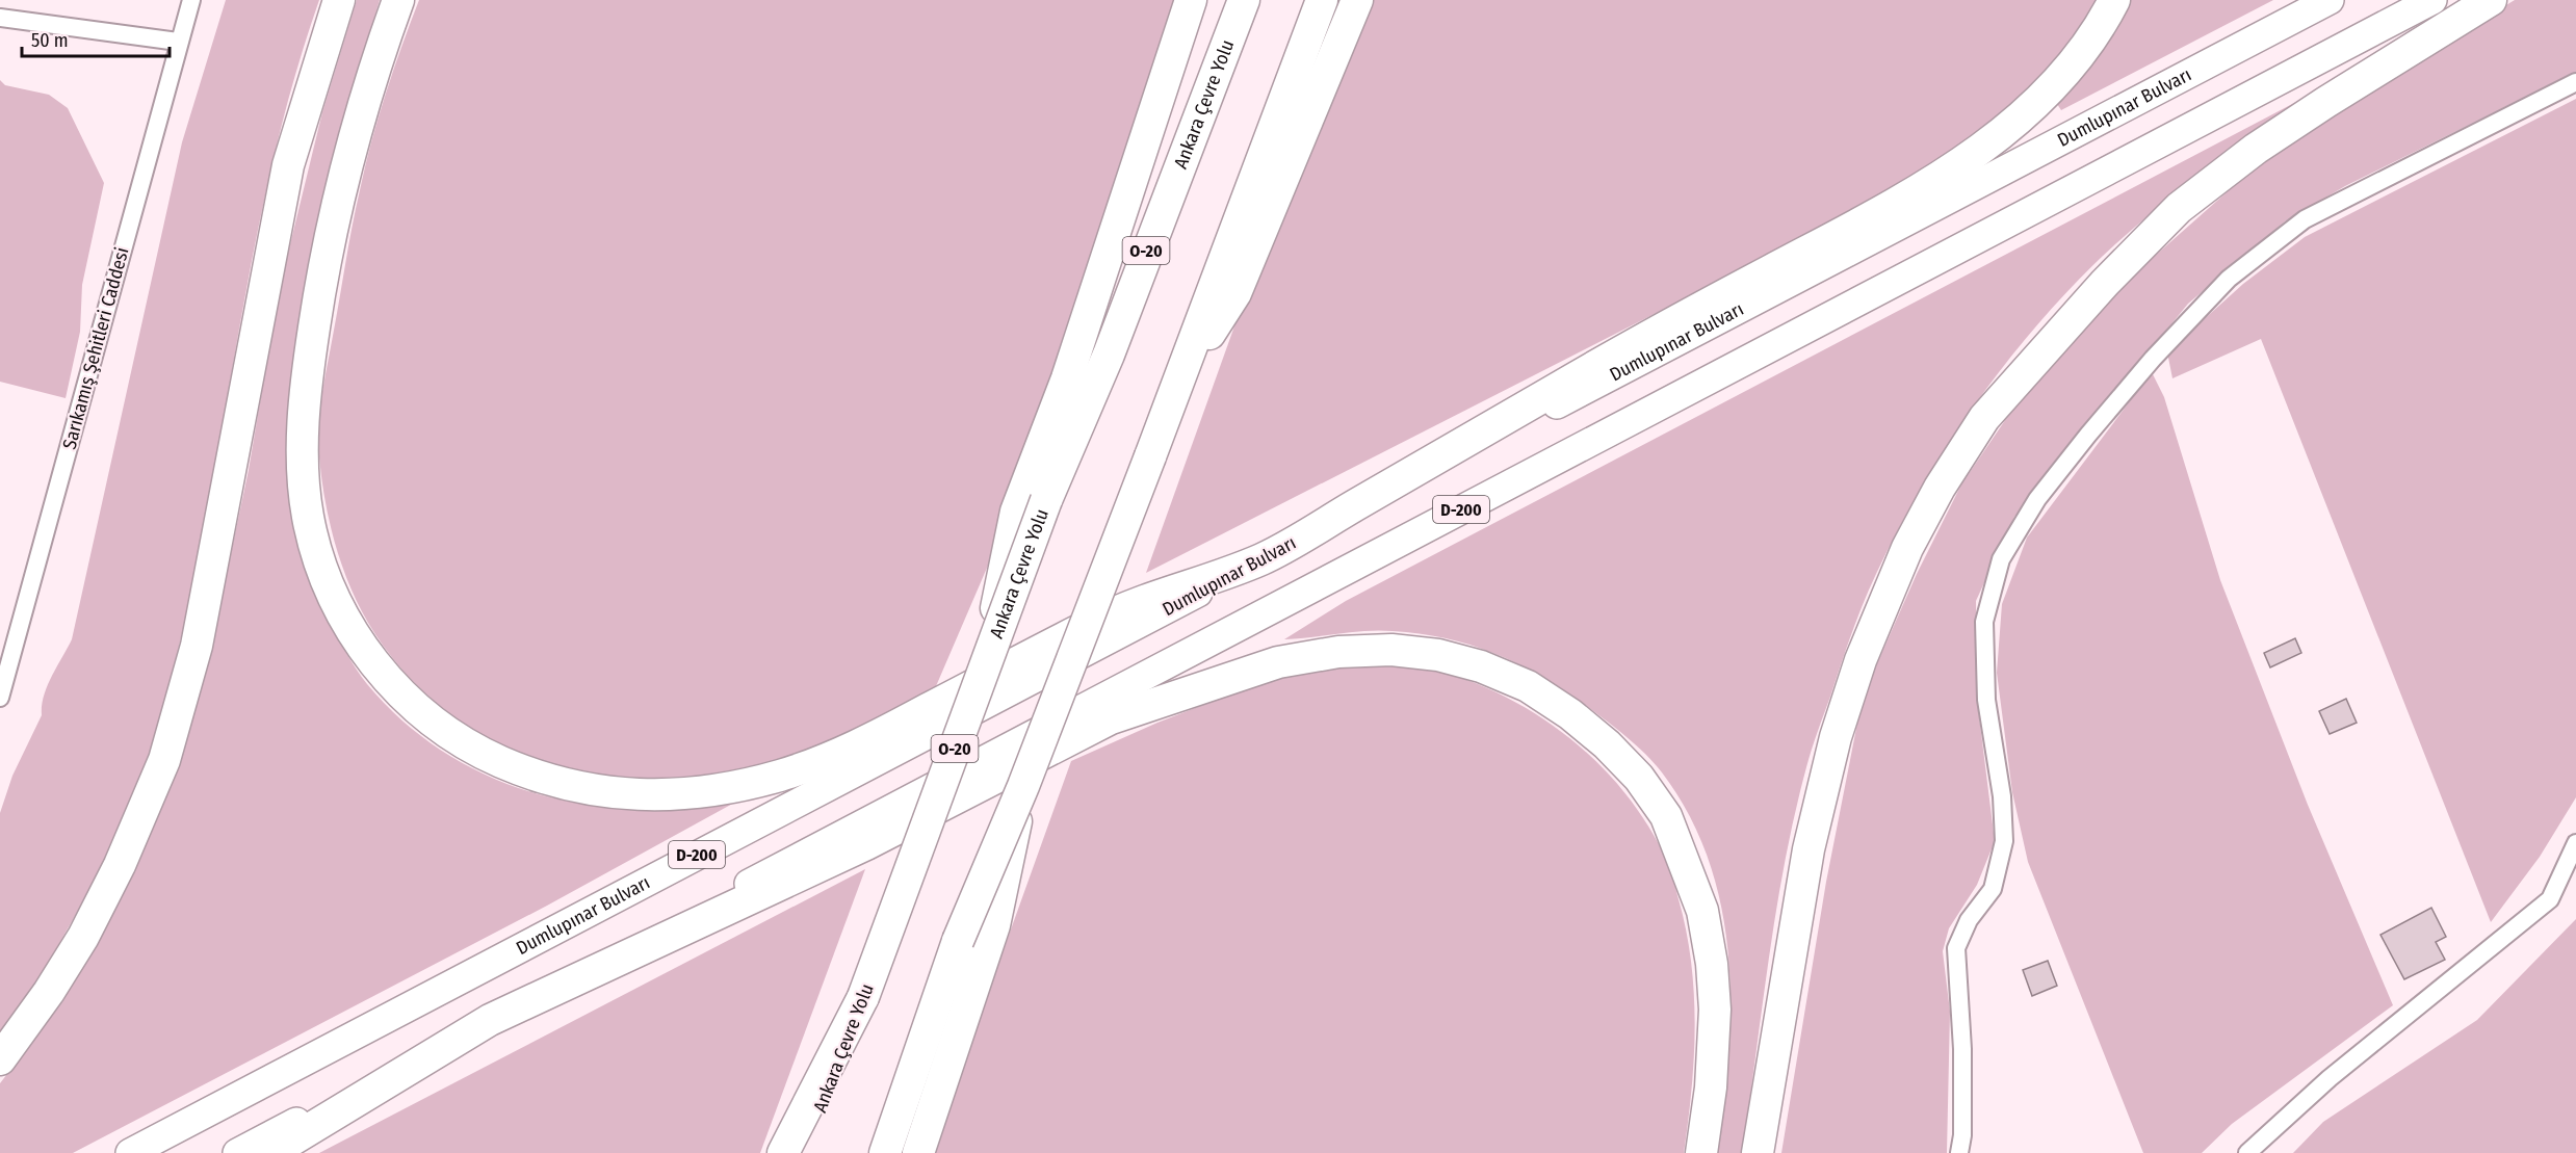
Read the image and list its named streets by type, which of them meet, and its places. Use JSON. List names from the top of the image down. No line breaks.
{"streets":{"highway":["Ankara Çevre Yolu","Dumlupınar Bulvarı","O-20","D-200"],"street":["Sarıkamış Şehitleri Caddesi"]},"scale_bar":"50 m"}
